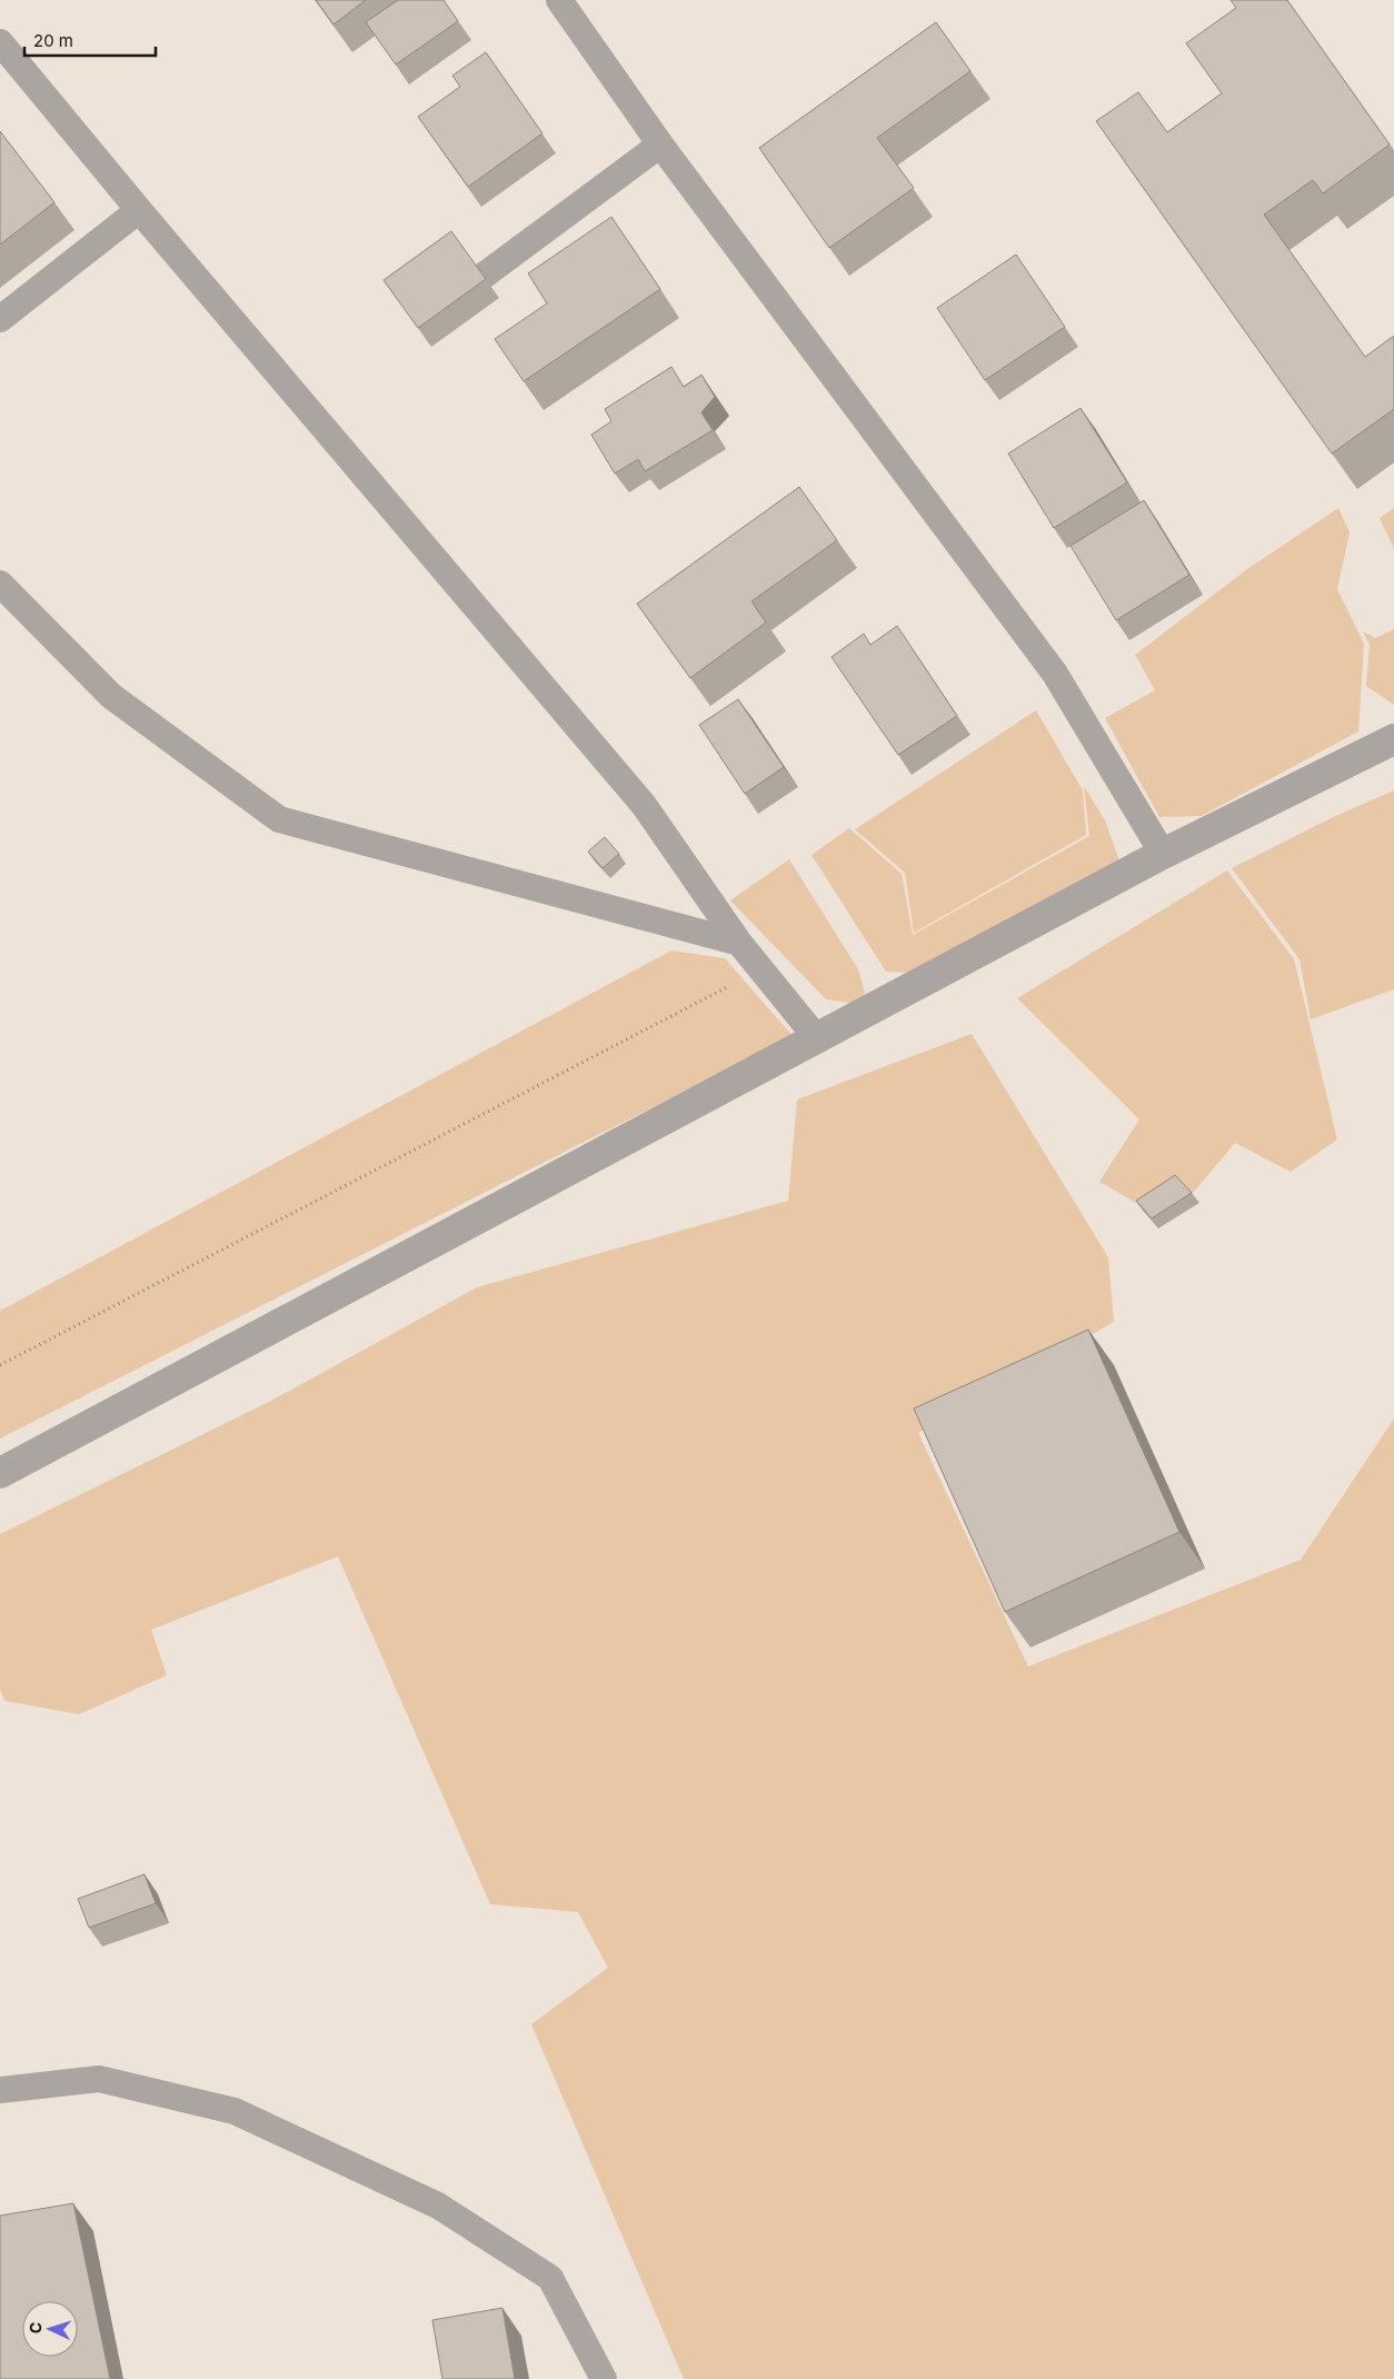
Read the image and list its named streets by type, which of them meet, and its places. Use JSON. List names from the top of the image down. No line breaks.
{"scale_bar":"20 m","north":"left"}
